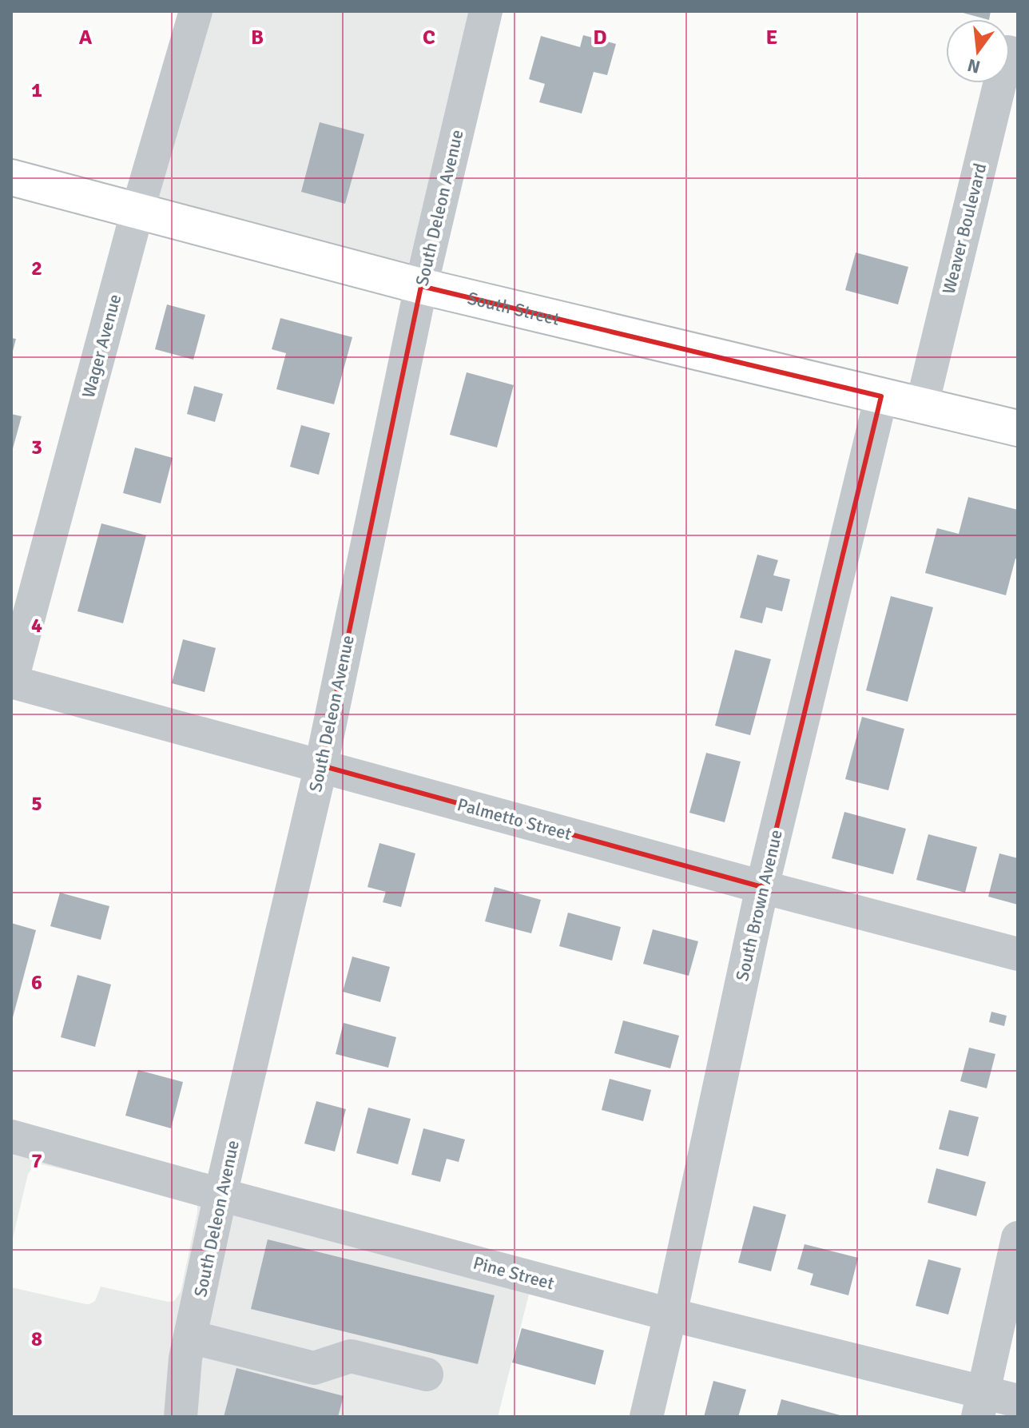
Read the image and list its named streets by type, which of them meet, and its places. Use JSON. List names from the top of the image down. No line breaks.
{"streets":{"main road":["South Street"],"street":["South Deleon Avenue","Weaver Boulevard","Wager Avenue","Palmetto Street","South Brown Avenue","Pine Street"]},"crossings":[["South Deleon Avenue","South Street"],["South Deleon Avenue","Palmetto Street"],["South Deleon Avenue","Pine Street"],["Weaver Boulevard","South Street"],["South Street","Wager Avenue"],["South Street","South Brown Avenue"],["Wager Avenue","Palmetto Street"],["Palmetto Street","South Brown Avenue"],["South Brown Avenue","Pine Street"]],"north":"bottom","grid":{"columns":["A","B","C","D","E"],"rows":["1","2","3","4","5","6","7","8"]}}
